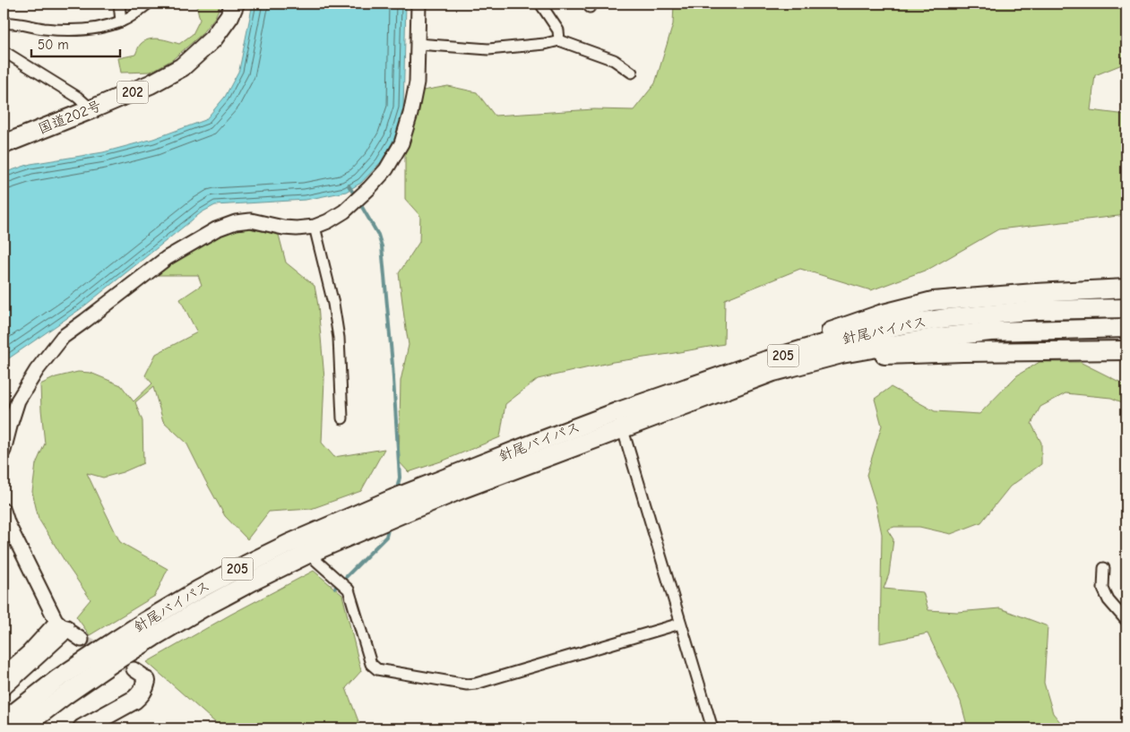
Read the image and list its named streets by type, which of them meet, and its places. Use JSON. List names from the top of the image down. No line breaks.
{"streets":{"highway":["202","国道202号","針尾バイパス","205"]},"scale_bar":"50 m"}
